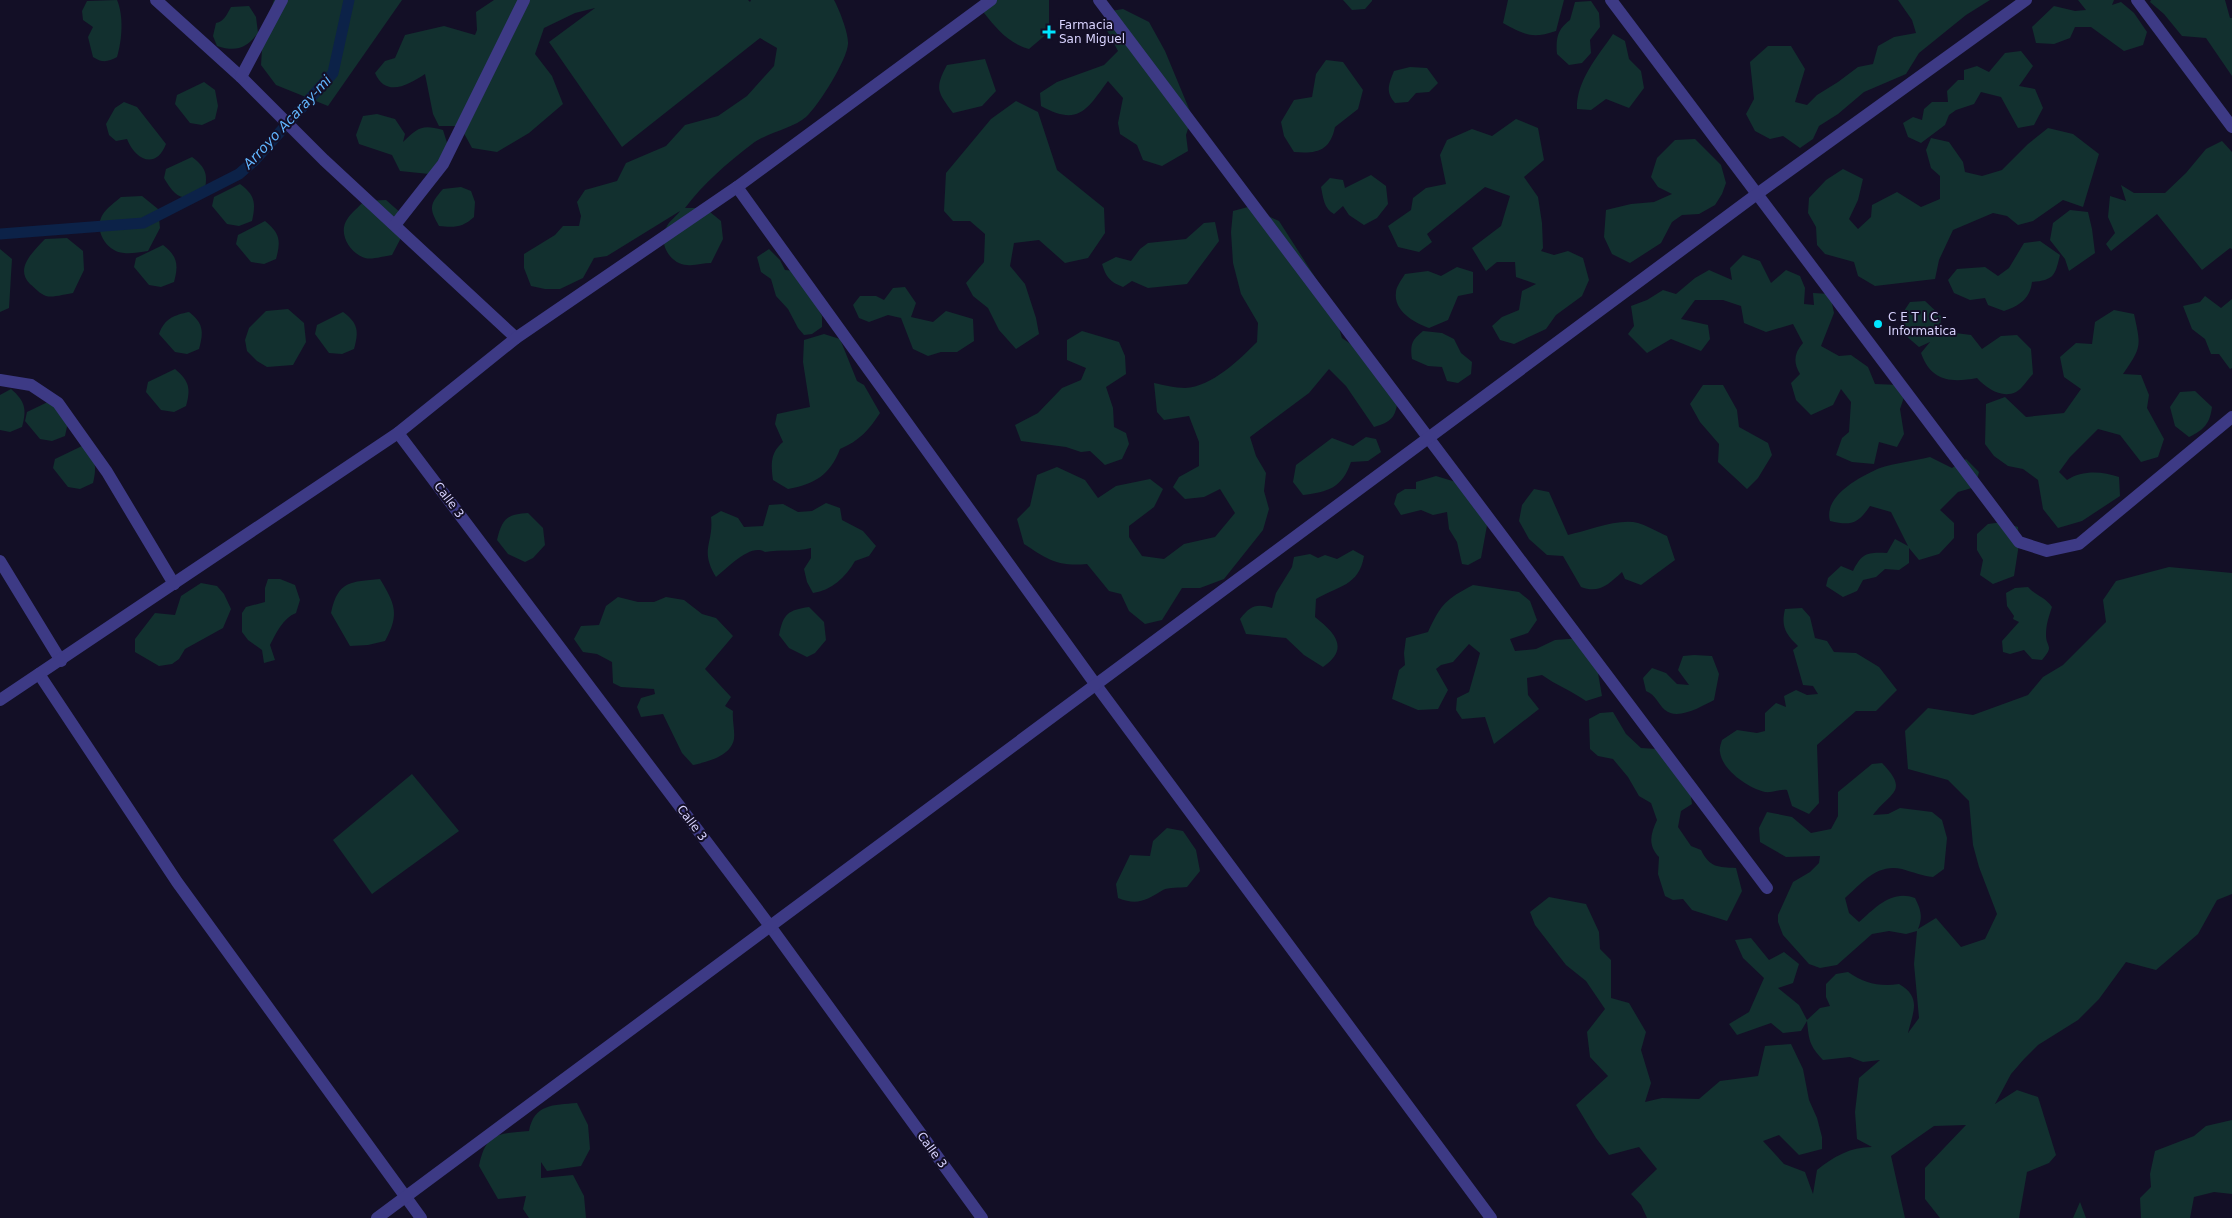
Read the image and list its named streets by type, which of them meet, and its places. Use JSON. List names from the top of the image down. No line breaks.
{"streets":{"street":["Calle 3"]},"water":["Arroyo Acaray-mi"],"places":{"health":["Farmacia San Miguel"],"other":["C E T I C - Informatica"]}}
